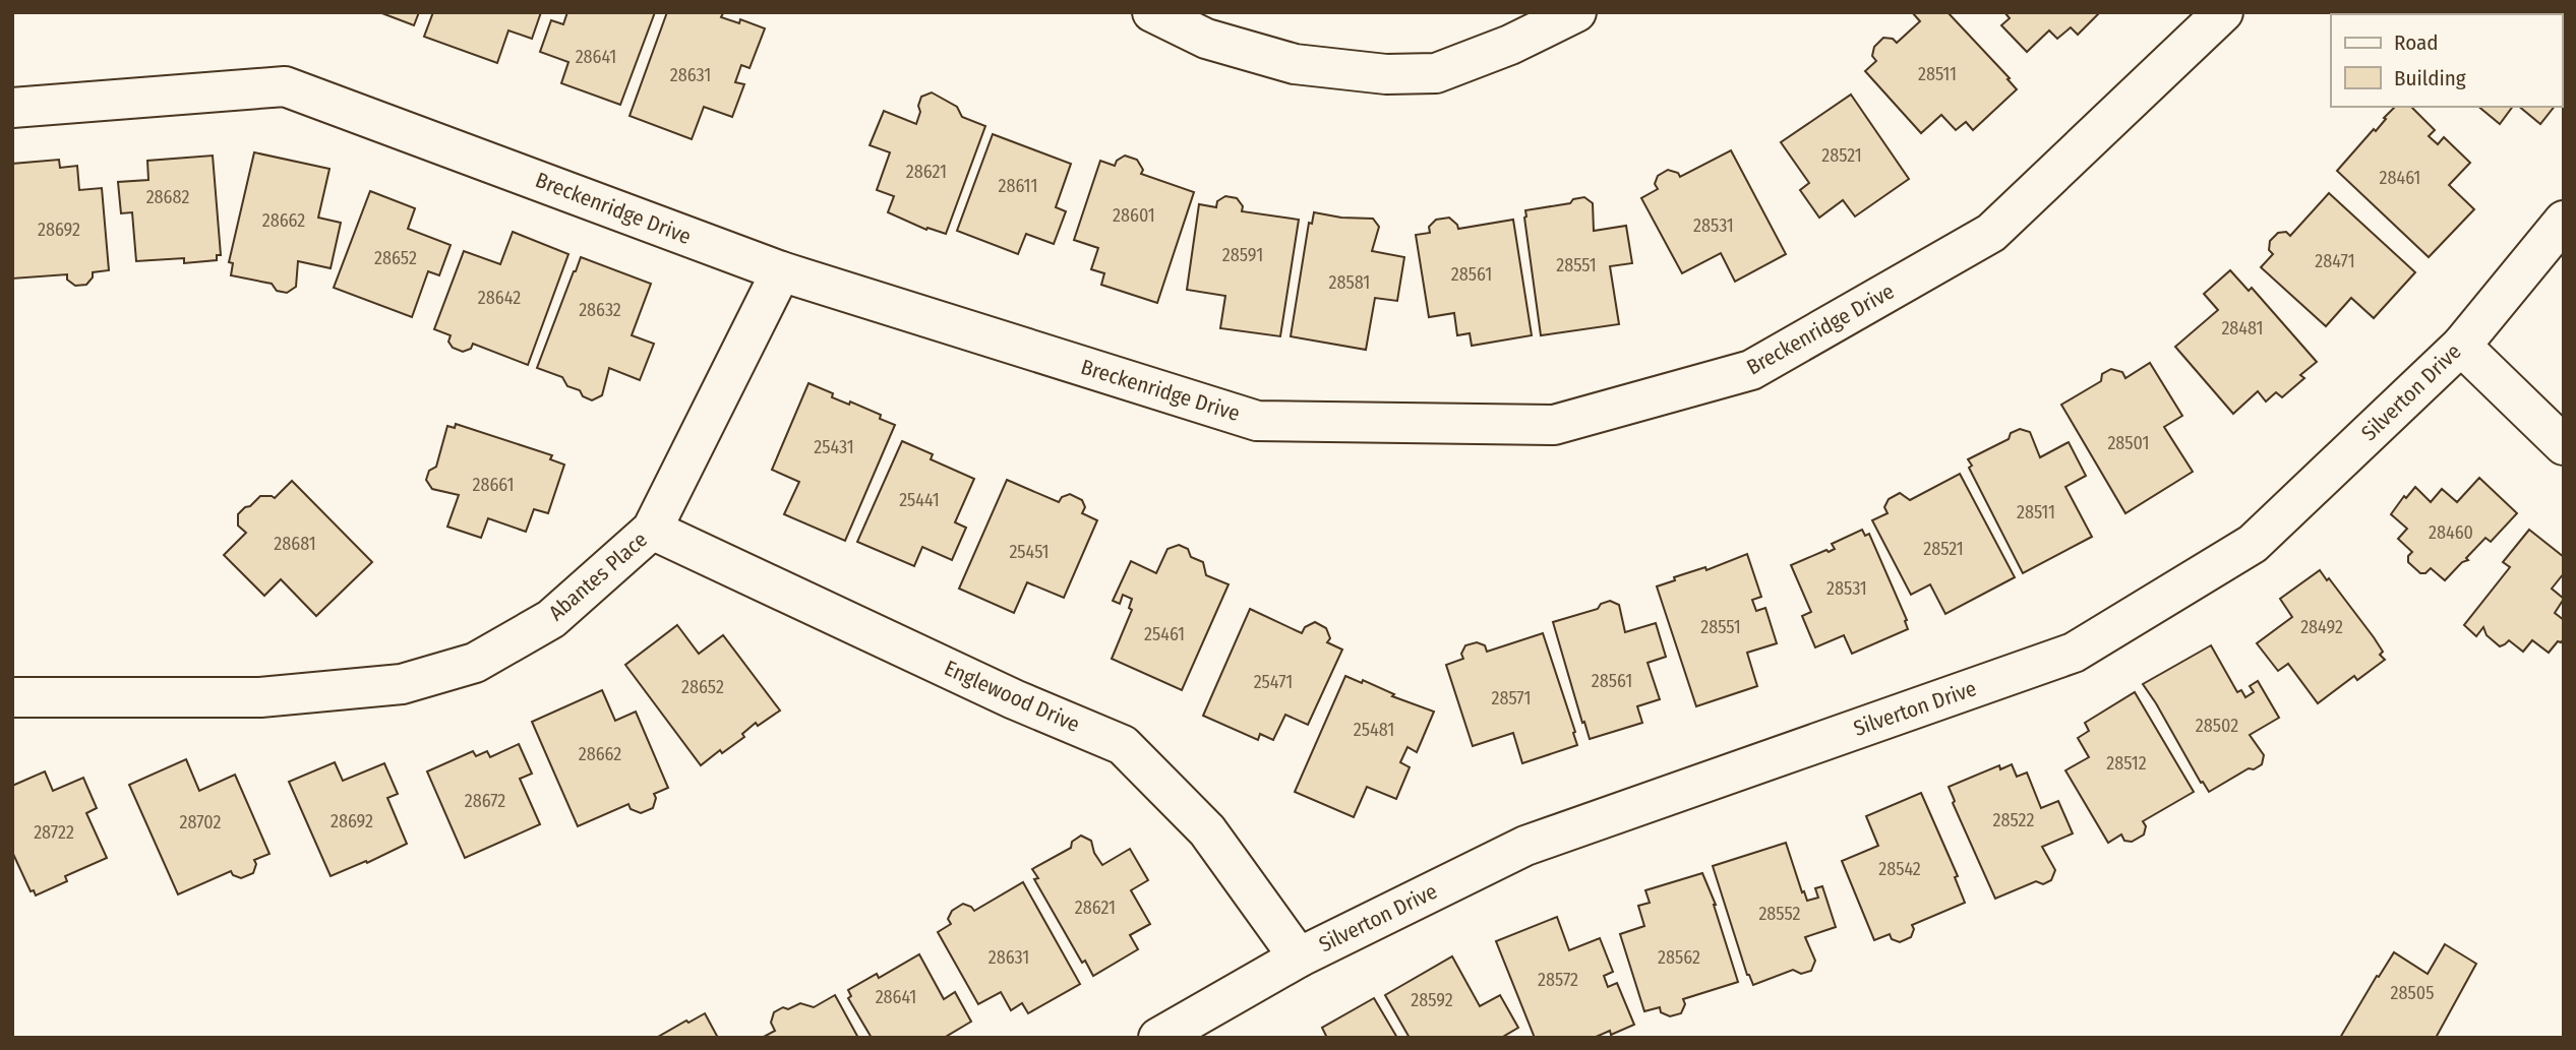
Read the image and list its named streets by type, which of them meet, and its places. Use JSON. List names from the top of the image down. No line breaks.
{"streets":{"street":["Breckenridge Drive","Silverton Drive","Abantes Place","Englewood Drive"]},"crossings":[["Breckenridge Drive","Abantes Place"],["Silverton Drive","Englewood Drive"],["Abantes Place","Englewood Drive"]],"house_numbers":["28641","28511","28631","28521","28621","28461","28611","28682","28601","28662","28531","28692","28591","28652","28471","28551","28561","28581","28642","28632","28481","28501","25431","28661","25441","28511","28460","28681","28521","25451","28531","28551","28492","25461","28561","25471","28652","28571","28502","25481","28662","28512","28672","28522","28692","28702","28722","28542","28621","28552","28631","28562","28572","28505","28641","28592"],"legend":["Road","Building"]}
